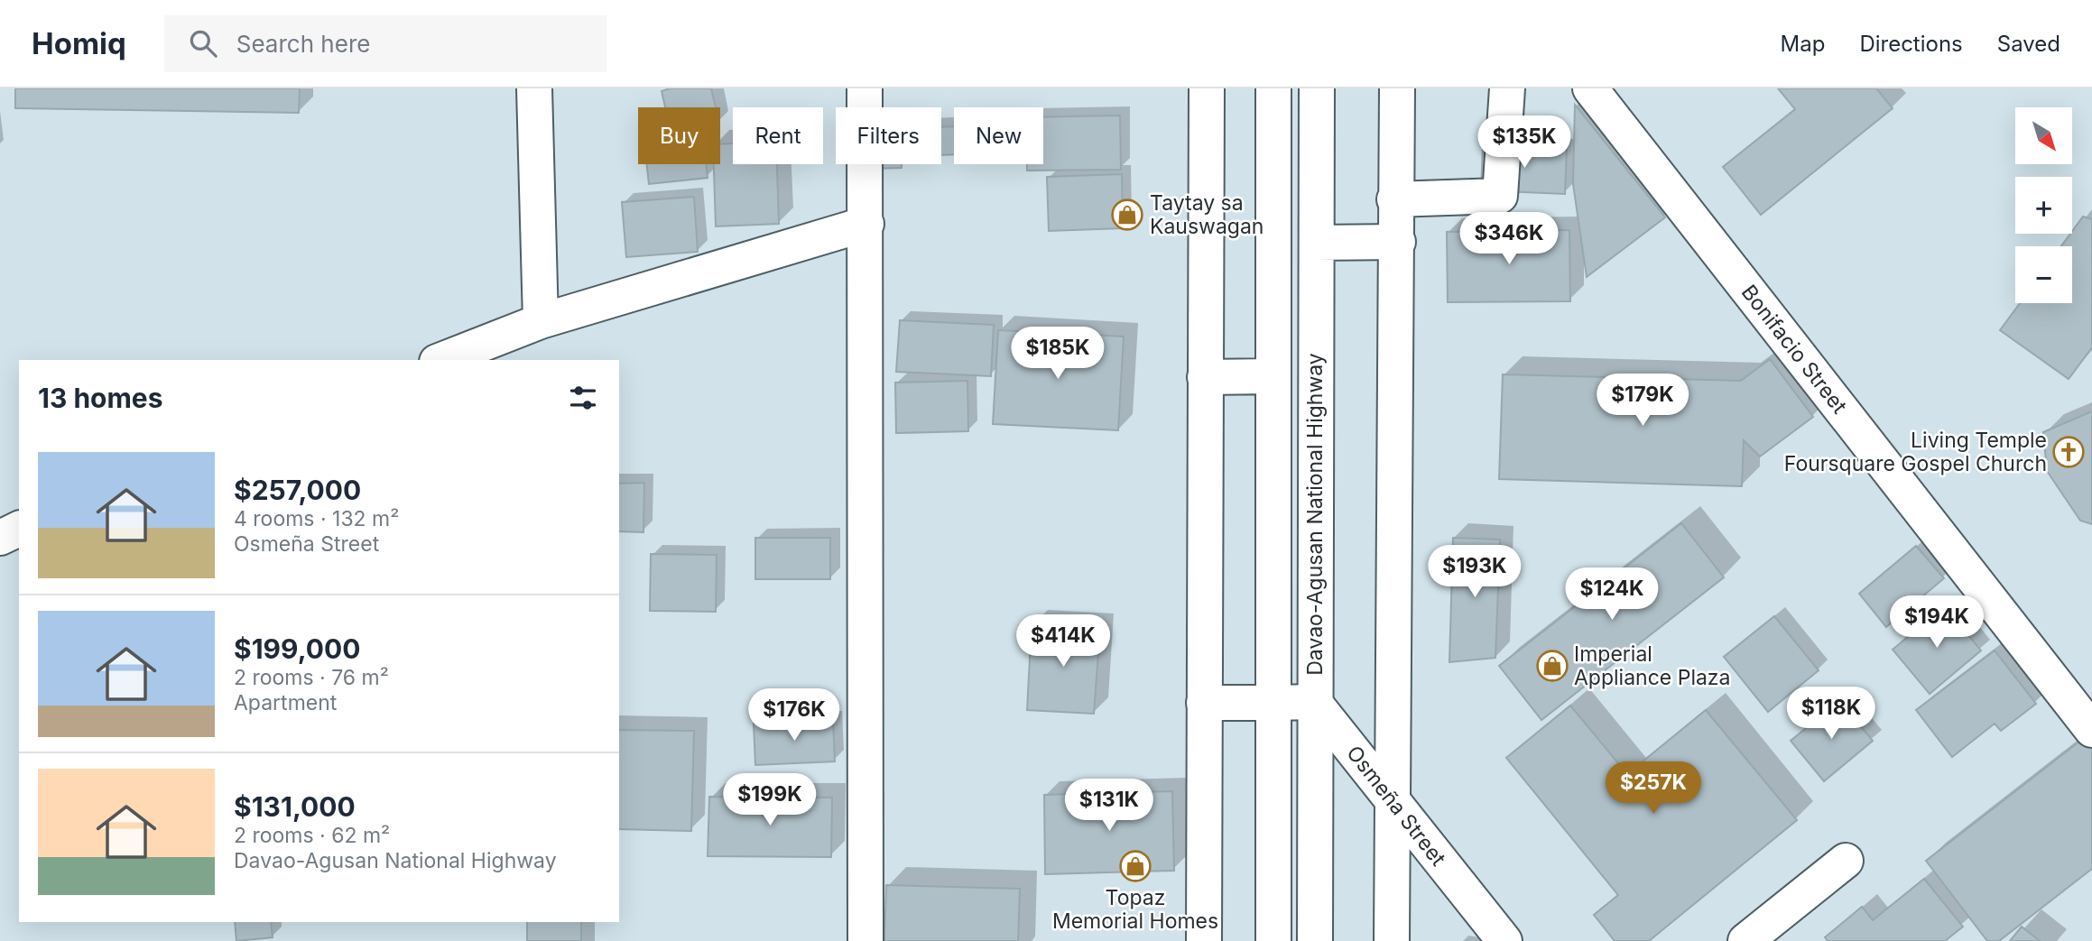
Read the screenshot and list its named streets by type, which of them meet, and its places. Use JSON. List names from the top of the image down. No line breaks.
{"streets":{"main road":["Bonifacio Street","Davao-Agusan National Highway","Osmeña Street"]},"crossings":[["Davao-Agusan National Highway","Osmeña Street"]],"places":{"shop":["Taytay sa Kauswagan","Imperial Appliance Plaza","Topaz Memorial Homes"],"church":["Living Temple Foursquare Gospel Church"]},"north":"bottom right","page":{"header":"Homiq","search":"Search here","nav":["Map","Directions","Saved"],"map_buttons":["+","−"],"chip":["Buy","Rent","Filters","New"],"price":["$135K","$346K","$185K","$179K","$193K","$124K","$194K","$414K","$118K","$176K","$257K","$199K","$131K"],"heading":"13 homes","list":[{"name":"$257,000","note":"4 rooms · 132 m² · Osmeña Street"},{"name":"$199,000","note":"2 rooms · 76 m² · Apartment"},{"name":"$131,000","note":"2 rooms · 62 m² · Davao-Agusan National Highway"}]}}
